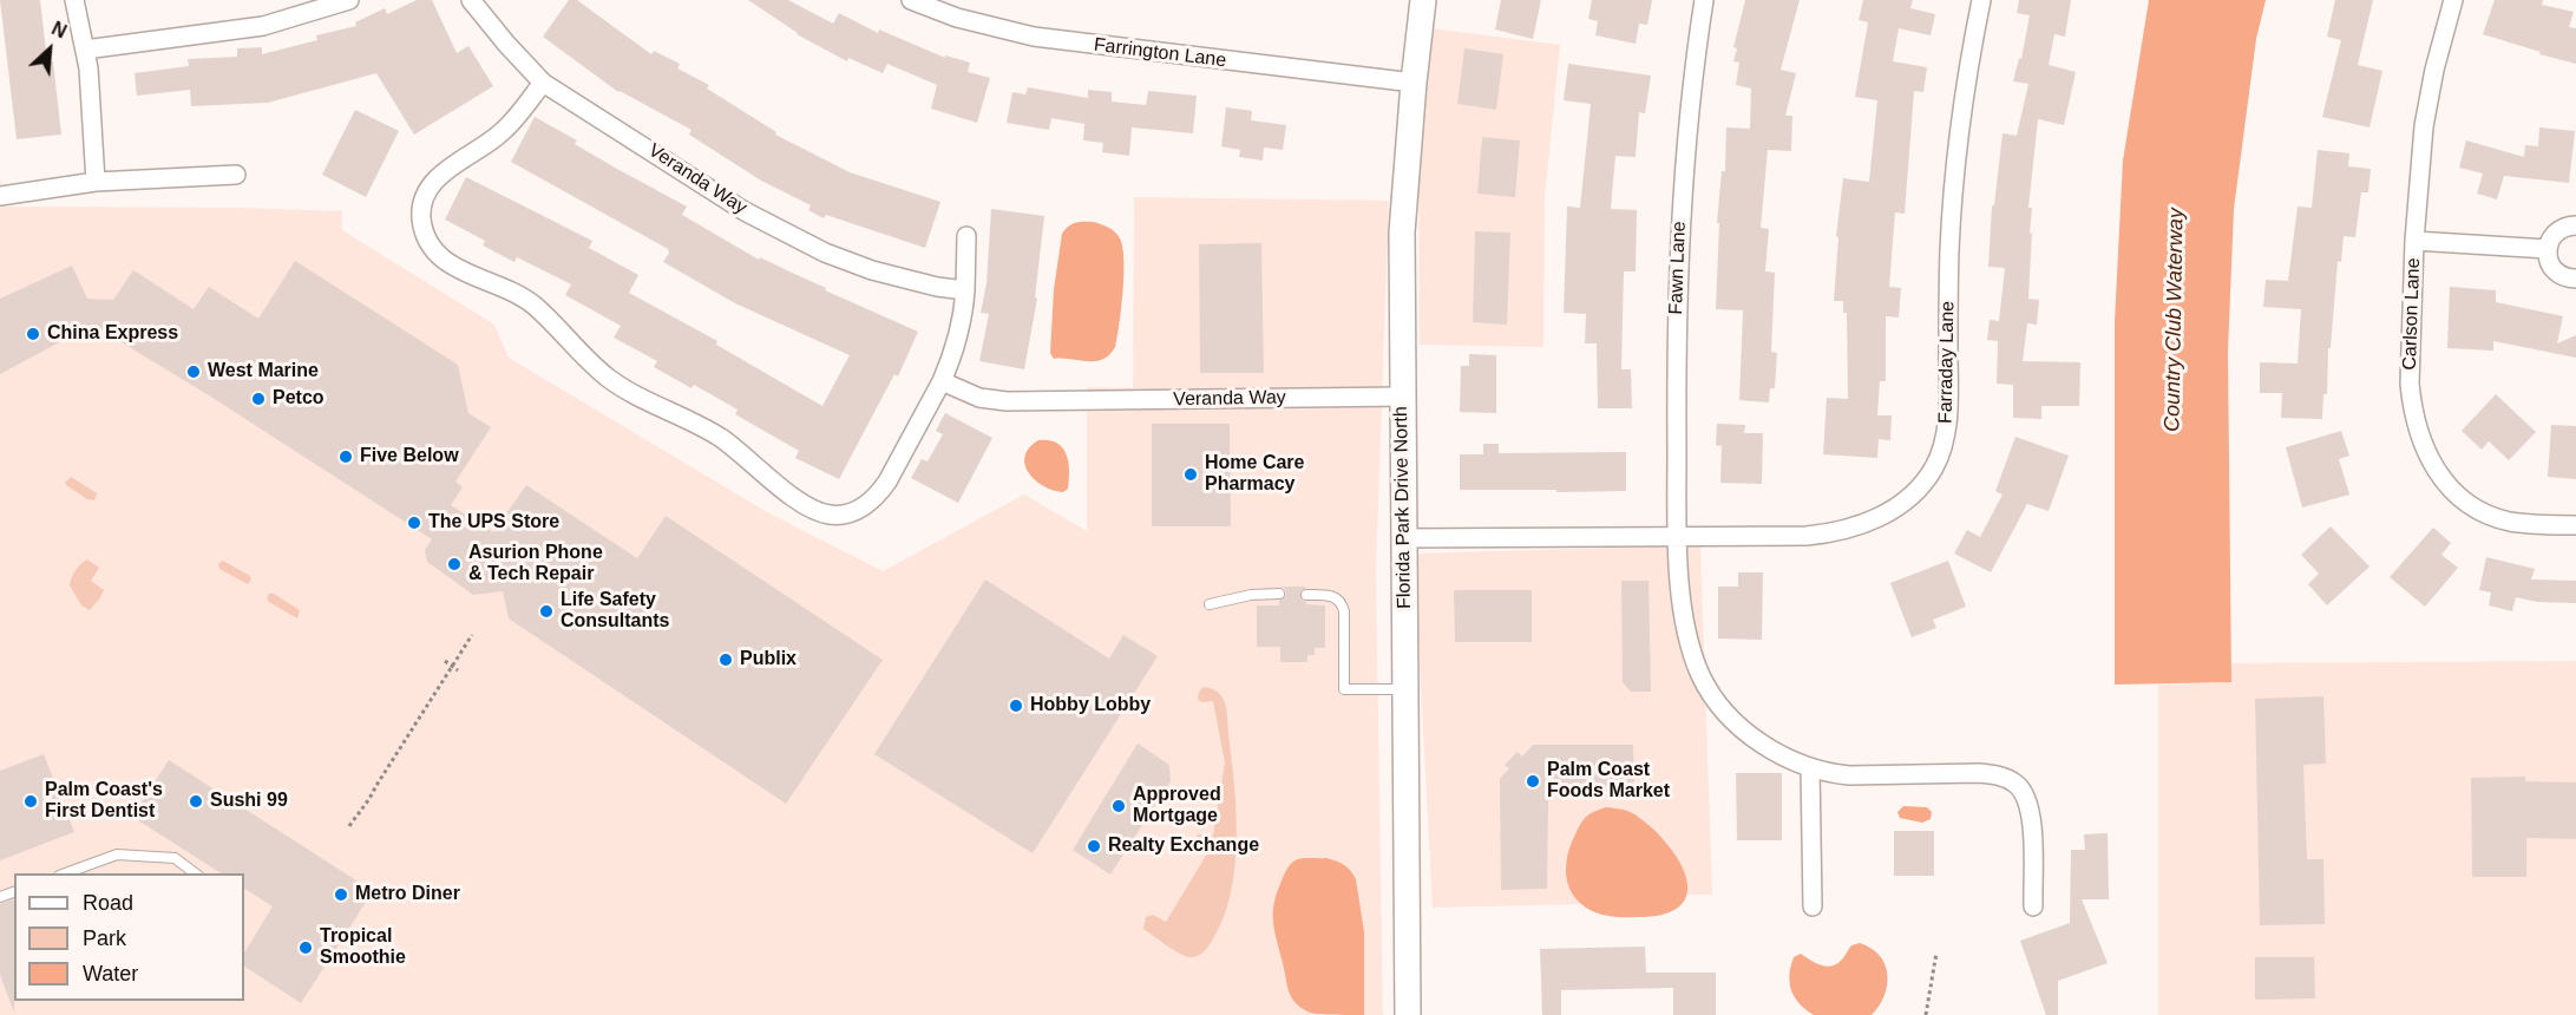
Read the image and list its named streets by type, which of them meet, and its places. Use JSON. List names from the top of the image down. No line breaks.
{"streets":{"street":["Farrington Lane","Veranda Way","Fawn Lane","Carlson Lane","Farraday Lane","Florida Park Drive North"]},"crossings":[["Farrington Lane","Florida Park Drive North"],["Veranda Way","Florida Park Drive North"],["Fawn Lane","Farraday Lane"],["Farraday Lane","Florida Park Drive North"]],"water":["Country Club Waterway"],"places":["China Express","West Marine","Petco","Five Below","Home Care Pharmacy","The UPS Store","Asurion Phone & Tech Repair","Life Safety Consultants","Publix","Hobby Lobby","Palm Coast Foods Market","Palm Coast's First Dentist","Sushi 99","Approved Mortgage","Realty Exchange","Metro Diner","Tropical Smoothie"],"legend":["Road","Park","Water"],"north":"top right"}
